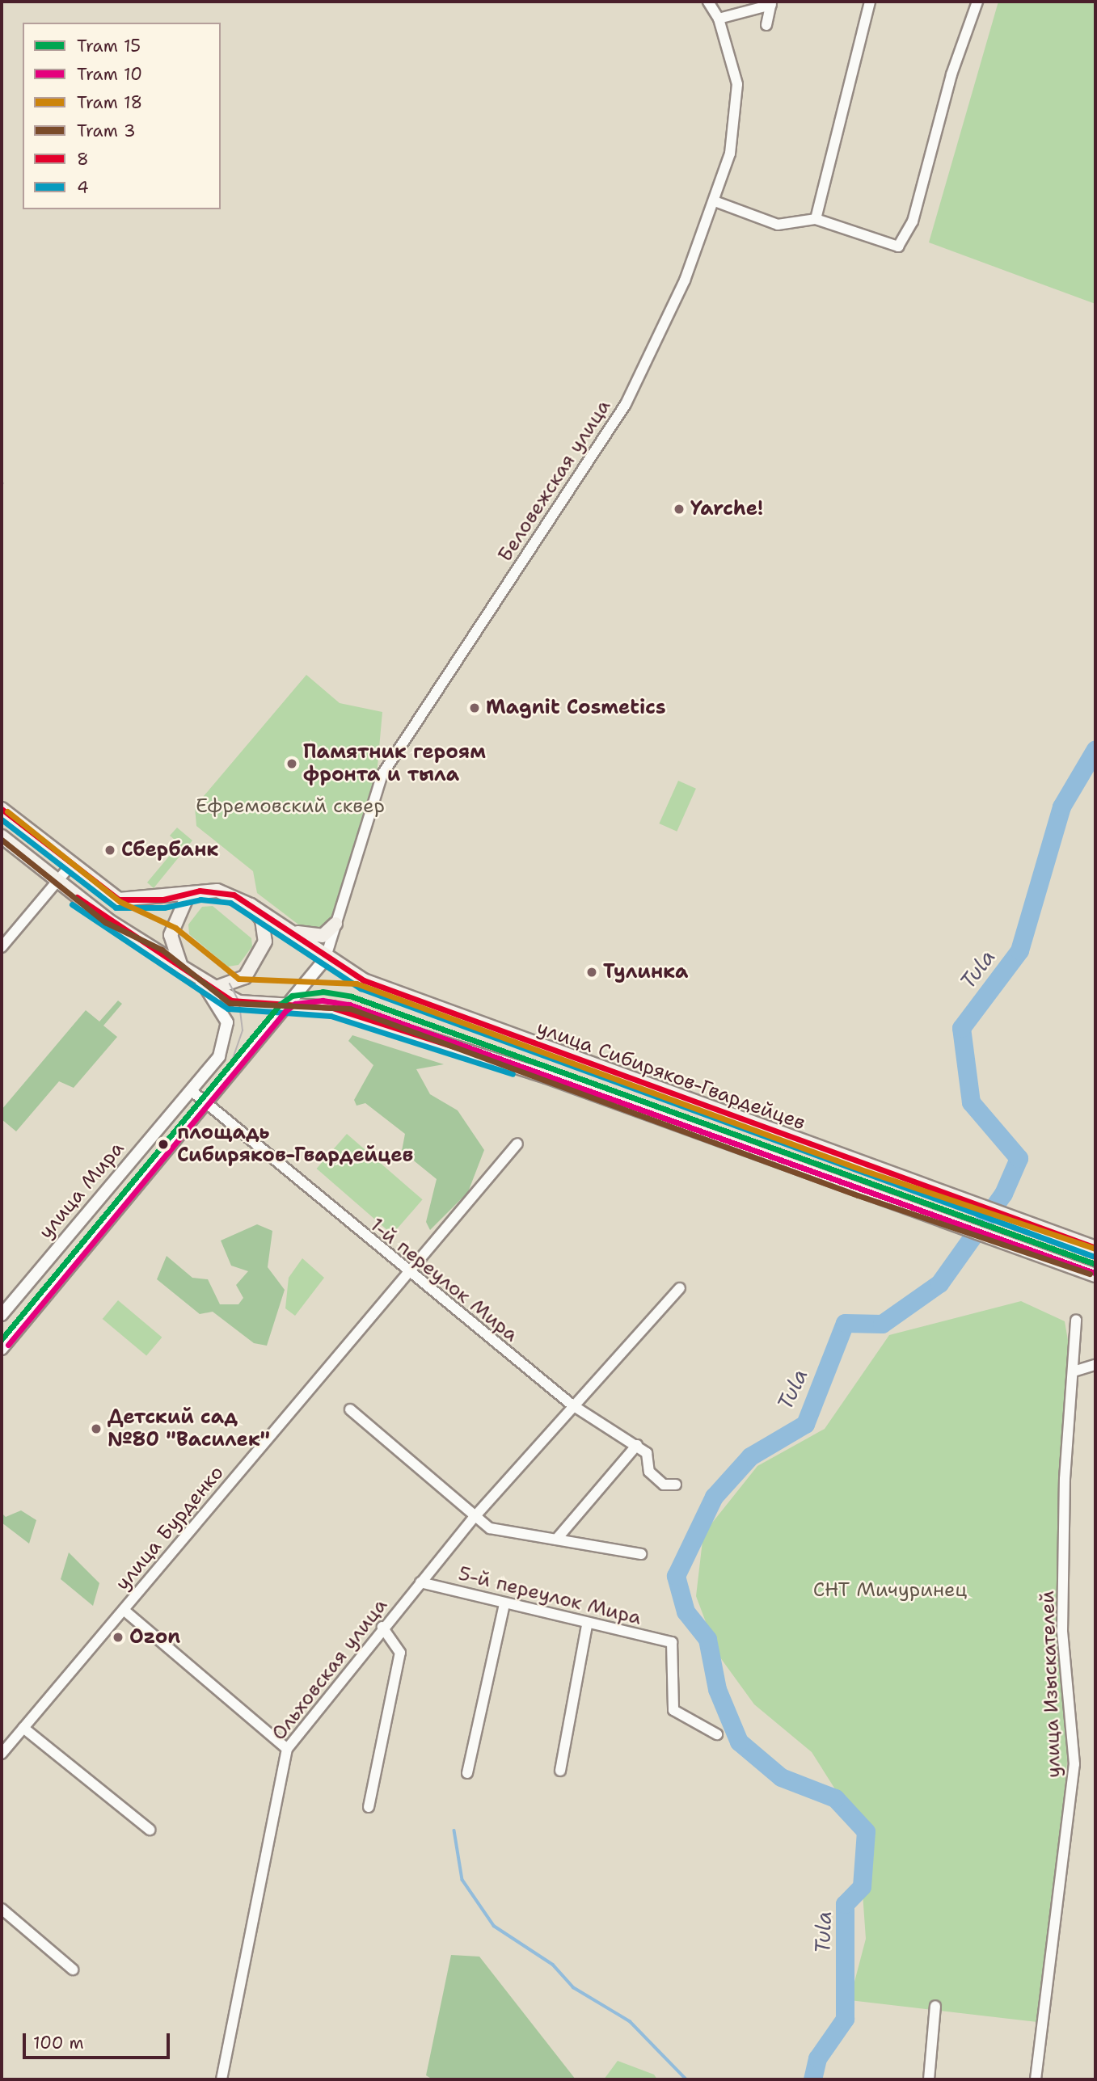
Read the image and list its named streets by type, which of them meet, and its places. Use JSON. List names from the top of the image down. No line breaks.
{"streets":{"main road":["улица Сибиряков-Гвардейцев"],"street":["Беловежская улица","улица Мира","1-й переулок Мира","улица Бурденко","5-й переулок Мира","Ольховская улица","улица Изыскателей"]},"crossings":[["Беловежская улица","улица Сибиряков-Гвардейцев"],["Беловежская улица","улица Мира"],["улица Сибиряков-Гвардейцев","улица Мира"],["улица Мира","1-й переулок Мира"],["1-й переулок Мира","улица Бурденко"],["1-й переулок Мира","Ольховская улица"],["5-й переулок Мира","Ольховская улица"]],"water":["Tula"],"parks":["Ефремовский сквер","СНТ Мичуринец"],"places":["Yarche!","Magnit Cosmetics","Памятник героям фронта и тыла","Сбербанк","Тулинка","площадь Сибиряков-Гвардейцев","Детский сад №80 \"Василек\"","Ozon"],"lines":["transit line 8","tram line 18","transit line 4","tram line 3","tram line 15","tram line 10"],"legend":["Tram 15","Tram 10","Tram 18","Tram 3","8","4"],"scale_bar":"100 m"}
